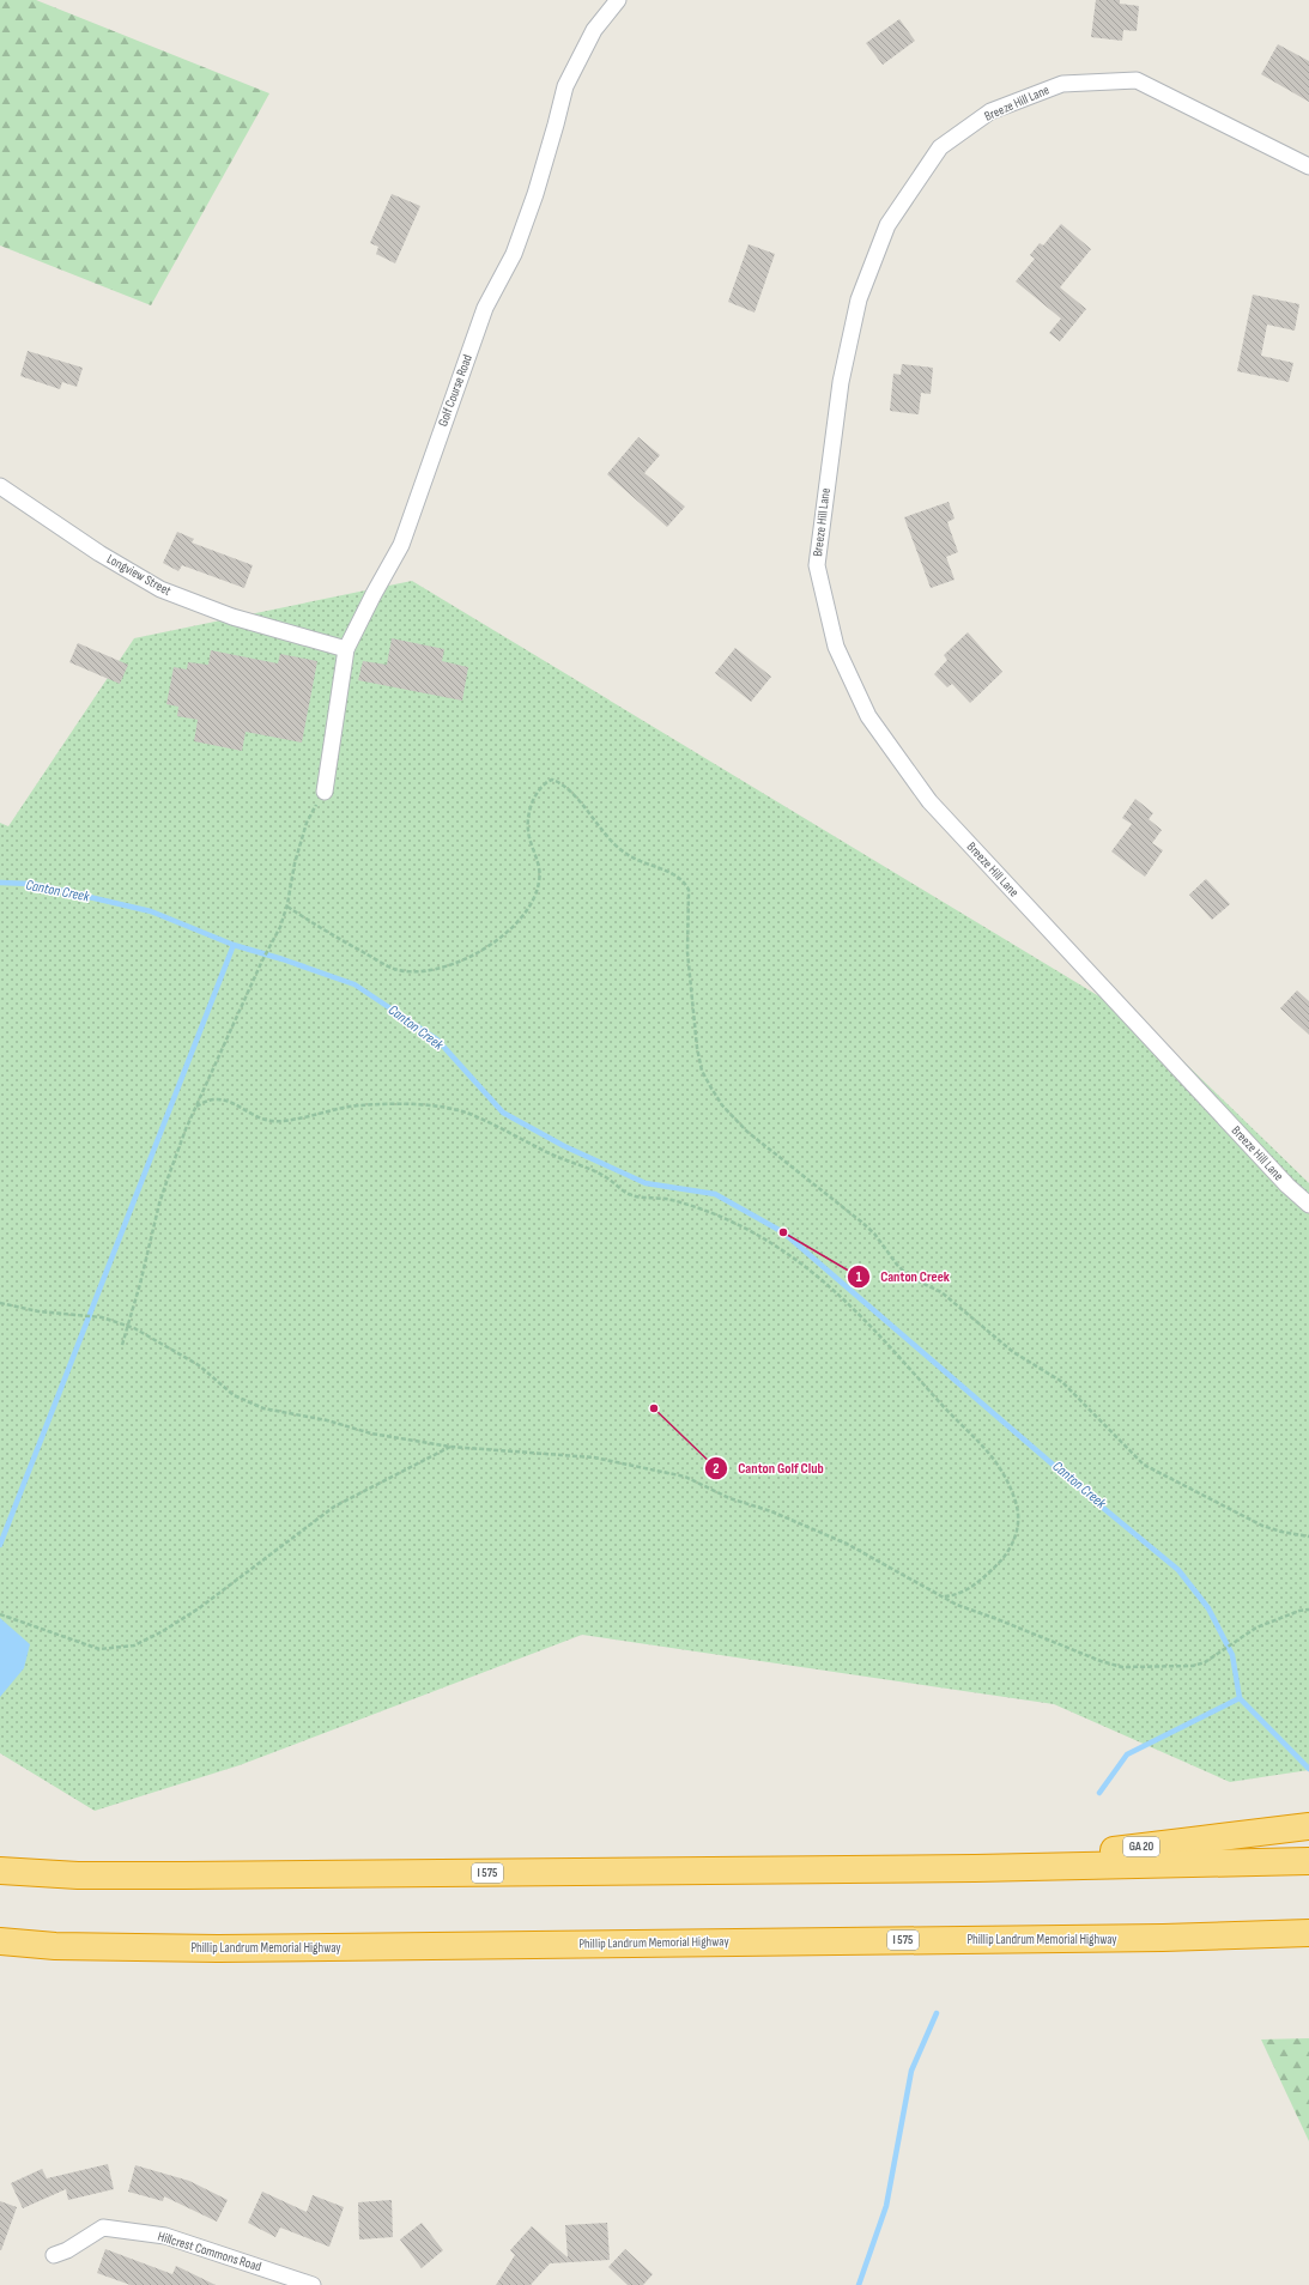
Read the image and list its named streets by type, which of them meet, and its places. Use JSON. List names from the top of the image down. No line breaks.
{"streets":{"highway":["GA 20","I 575","Phillip Landrum Memorial Highway"],"street":["Breeze Hill Lane","Golf Course Road","Longview Street","Hillcrest Commons Road"]},"crossings":[["Golf Course Road","Longview Street"],["GA 20","I 575"]],"water":["Canton Creek"],"places":["Canton Creek","Canton Golf Club"]}
